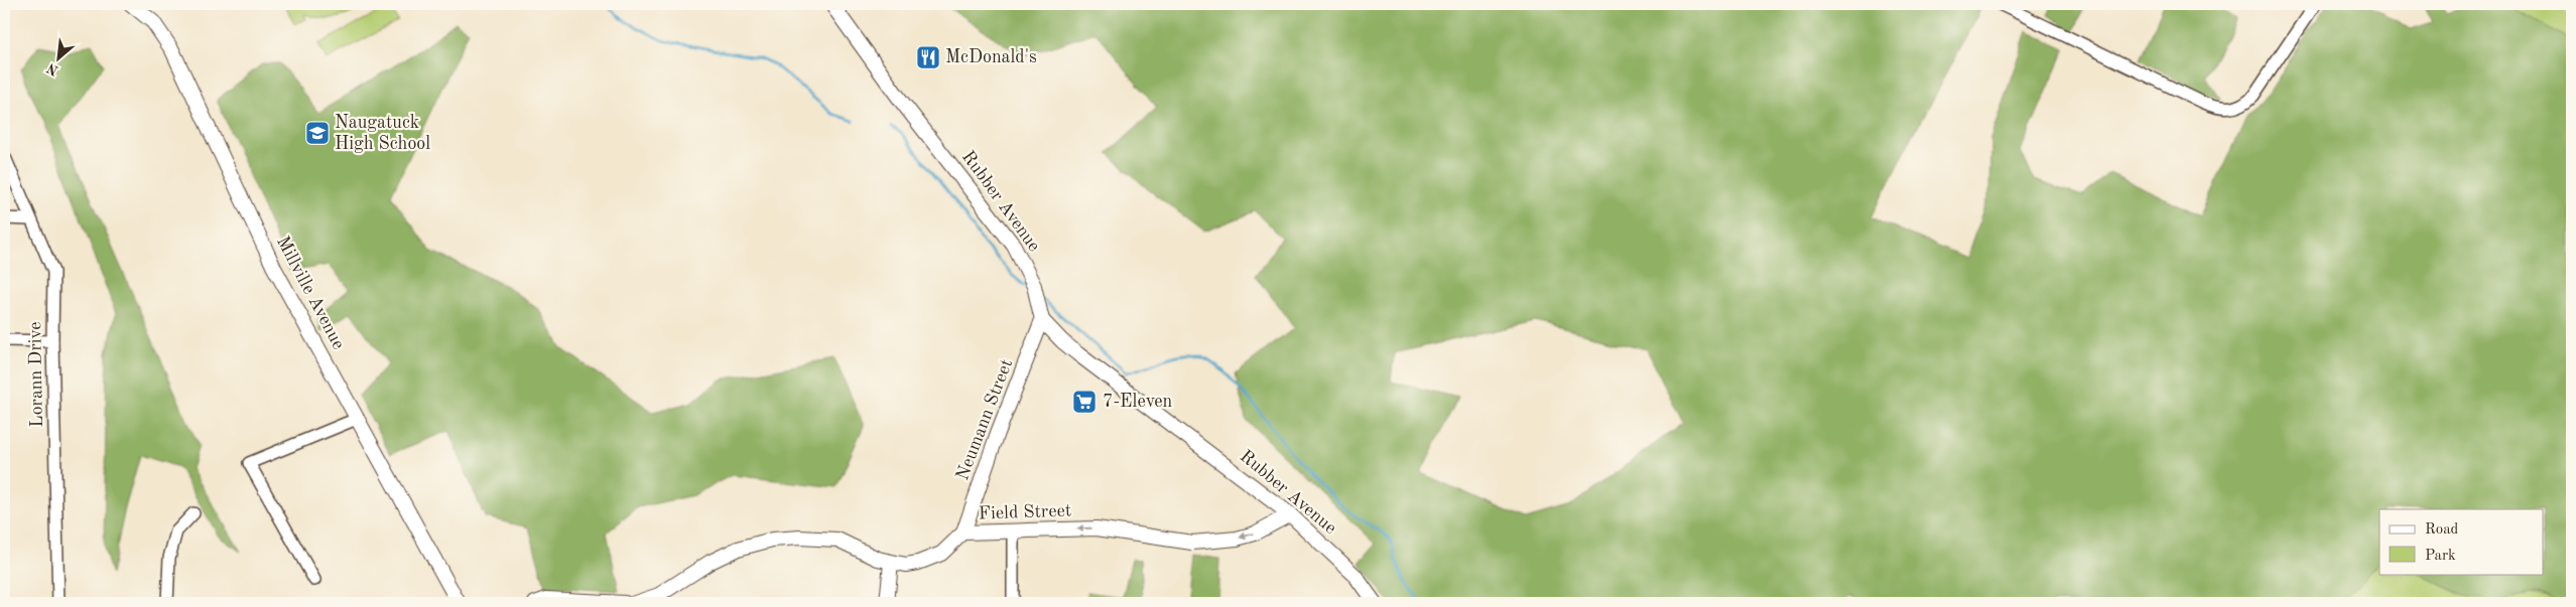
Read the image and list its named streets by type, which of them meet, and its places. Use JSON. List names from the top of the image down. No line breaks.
{"streets":{"street":["Rubber Avenue","Millville Avenue","Lorann Drive","Neumann Street","Field Street"]},"crossings":[["Rubber Avenue","Neumann Street"],["Rubber Avenue","Field Street"],["Neumann Street","Field Street"]],"one_way":["Field Street"],"places":{"restaurant":["McDonald's"],"school or university":["Naugatuck High School"],"supermarket":["7-Eleven"]},"legend":["Road","Park"],"north":"bottom left"}
